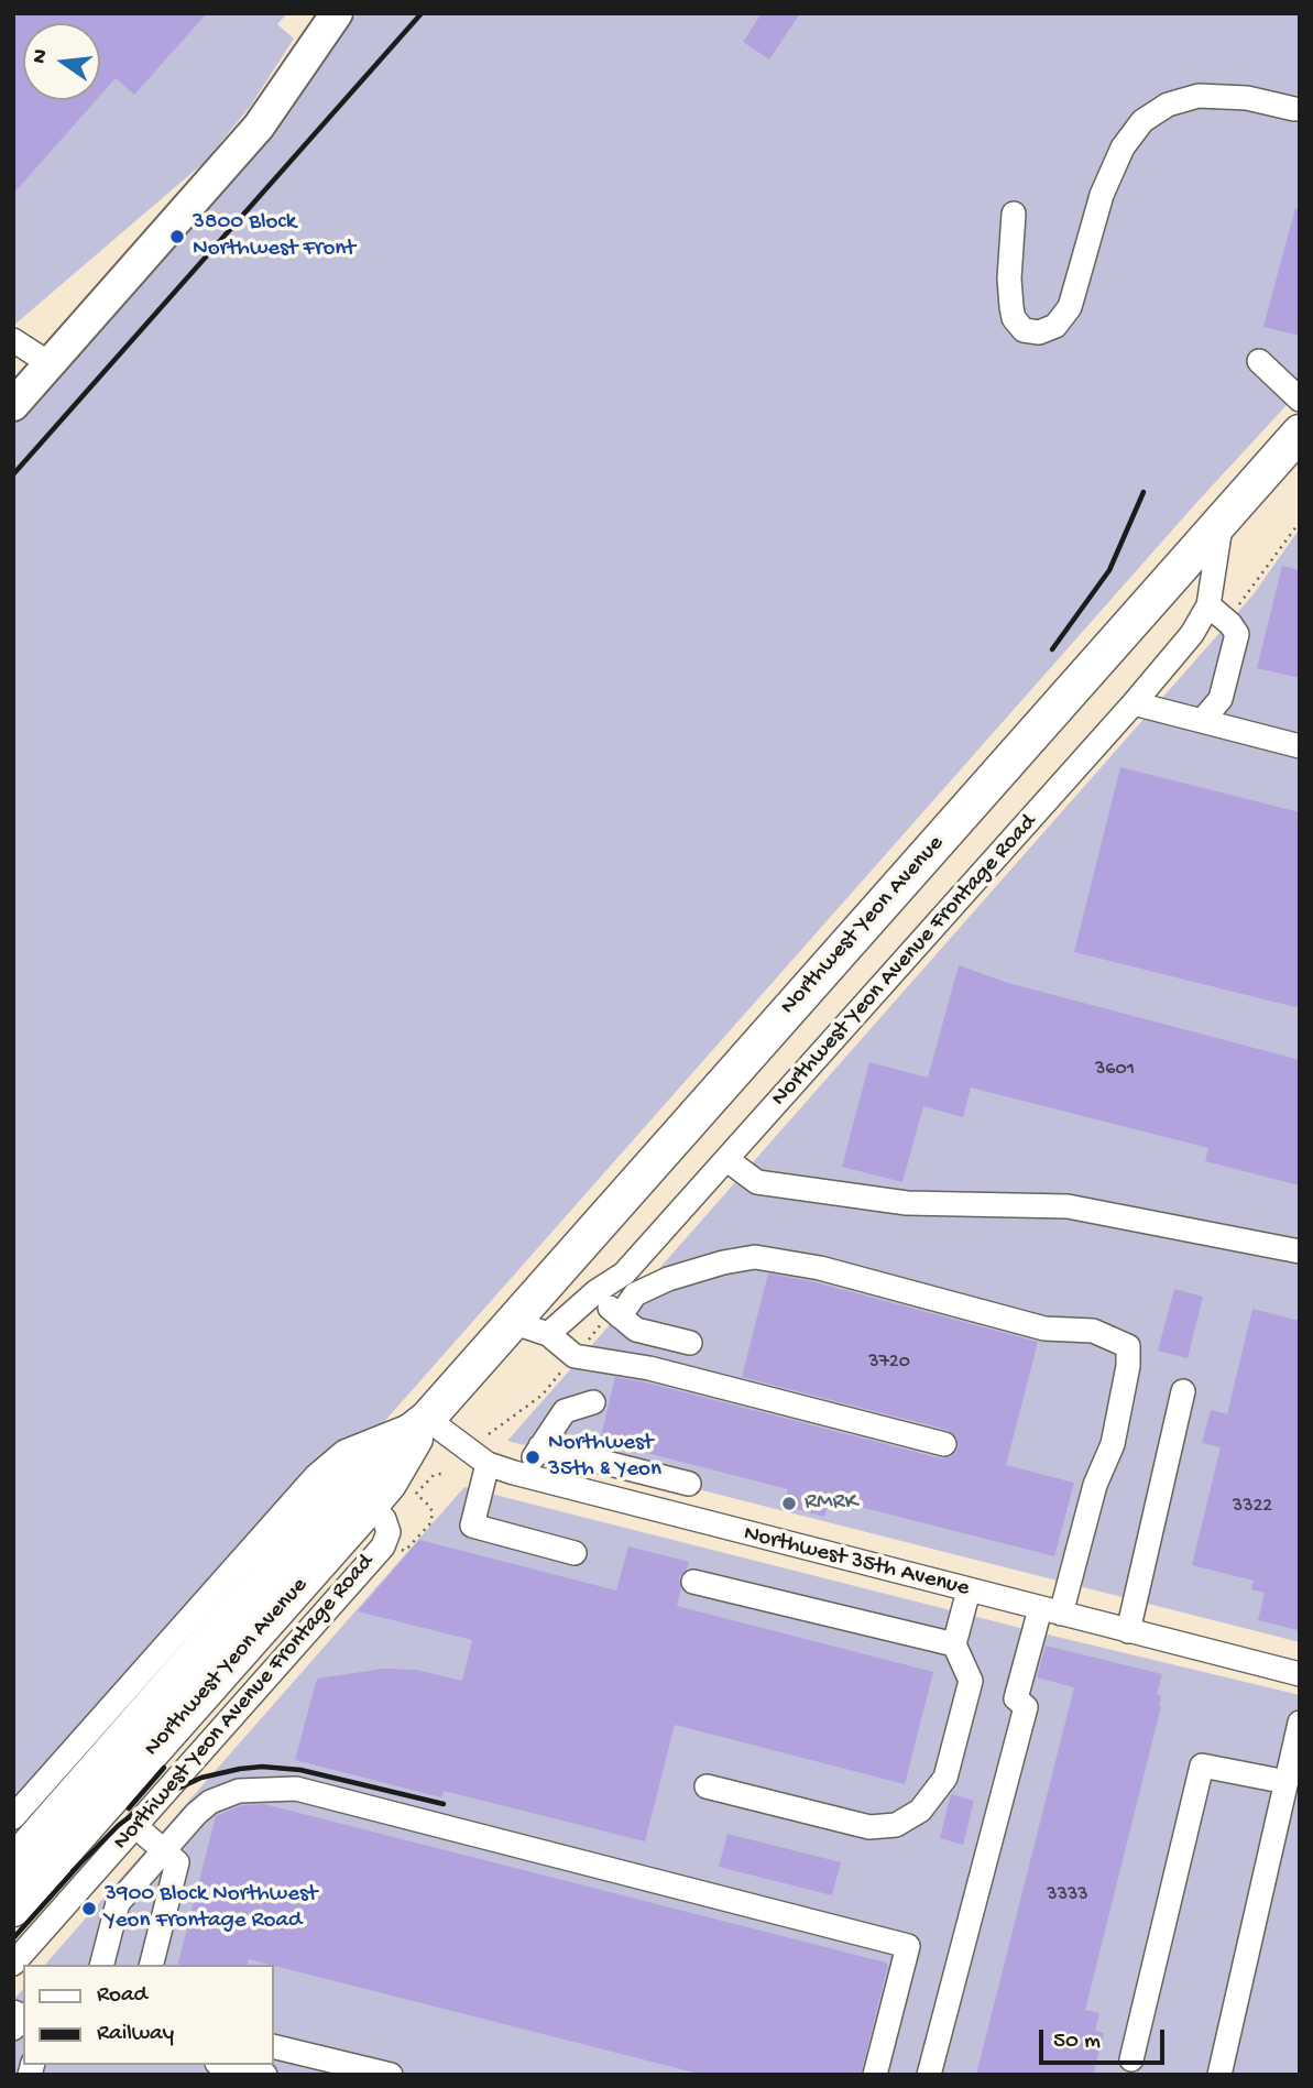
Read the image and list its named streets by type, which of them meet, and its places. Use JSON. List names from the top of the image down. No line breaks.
{"streets":{"highway":["Northwest Yeon Avenue"],"street":["Northwest Yeon Avenue Frontage Road","Northwest 35th Avenue"]},"crossings":[["Northwest Yeon Avenue","Northwest Yeon Avenue Frontage Road"],["Northwest Yeon Avenue","Northwest 35th Avenue"]],"places":["3800 Block Northwest Front","Northwest 35th & Yeon","RMRK","3900 Block Northwest Yeon Frontage Road"],"house_numbers":["3601","3720","3322","3333"],"legend":["Road","Railway"],"scale_bar":"50 m","north":"left"}
